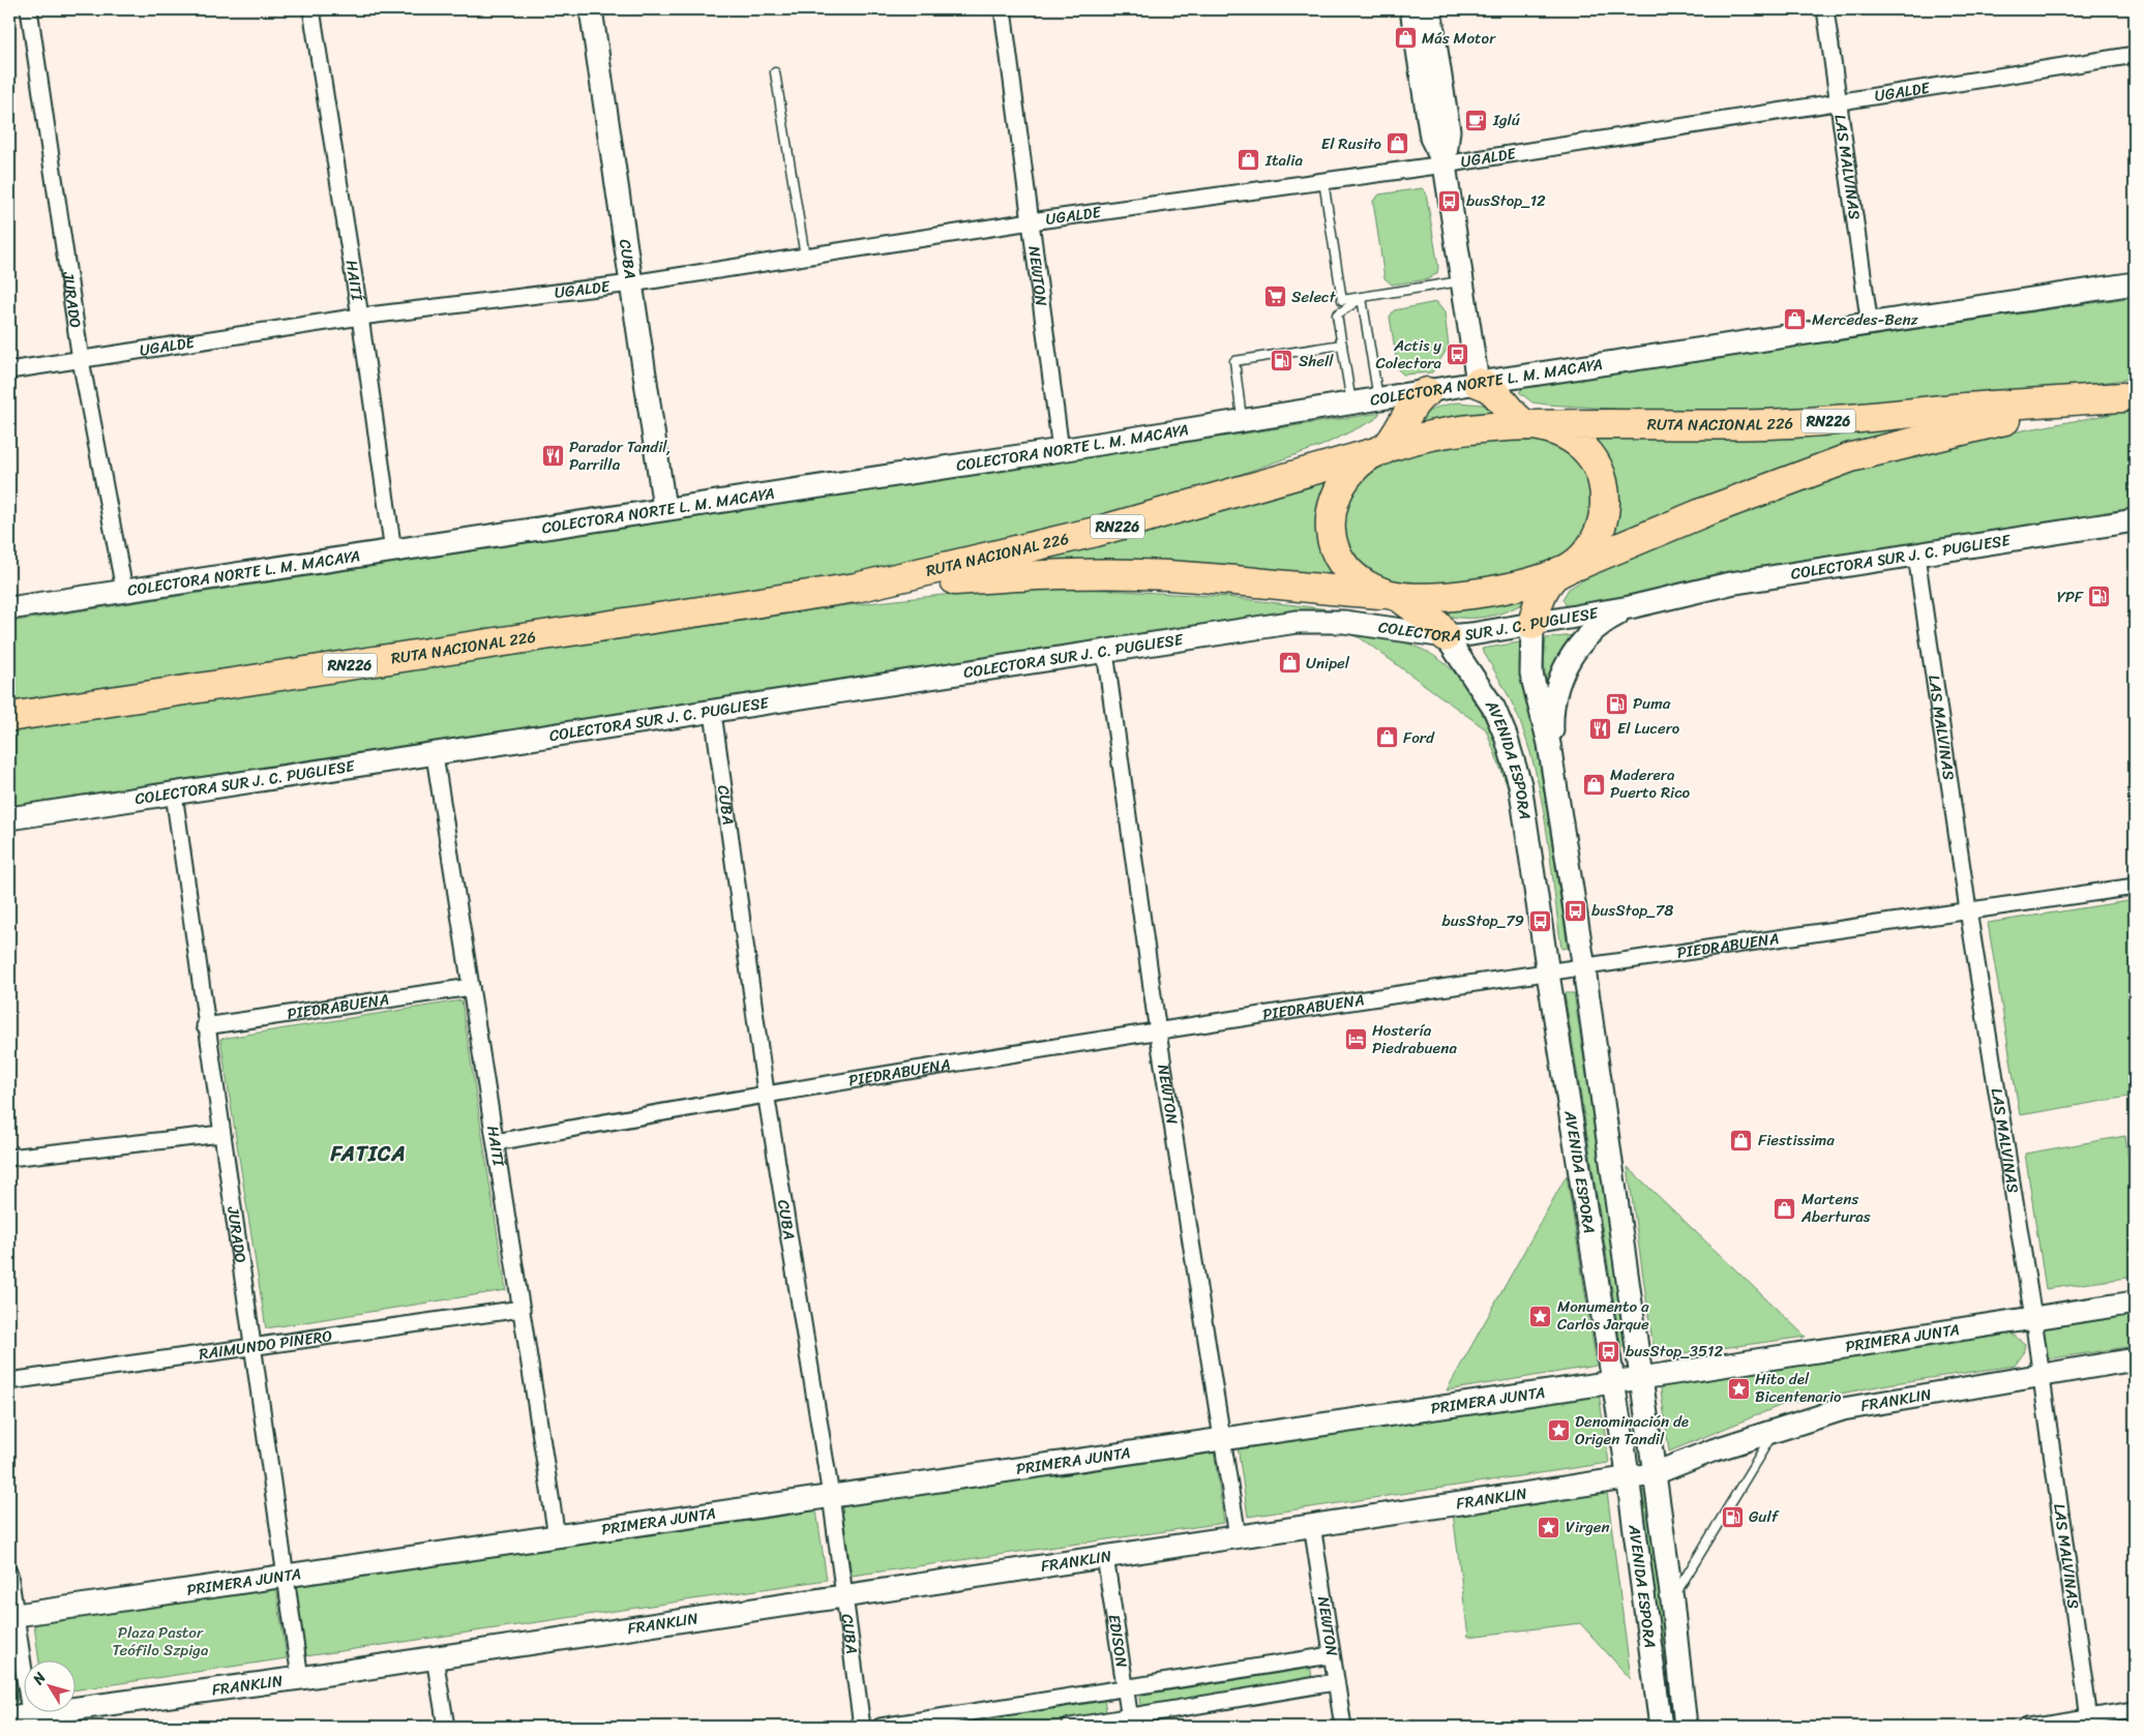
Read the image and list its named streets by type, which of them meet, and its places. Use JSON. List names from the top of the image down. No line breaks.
{"streets":{"highway":["RN226","RUTA NACIONAL 226"],"main road":["CUBA","COLECTORA NORTE L. M. MACAYA","COLECTORA SUR J. C. PUGLIESE","AVENIDA ESPORA","PRIMERA JUNTA","FRANKLIN"],"street":["UGALDE","LAS MALVINAS","NEWTON","HAITÍ","JURADO","PIEDRABUENA","RAIMUNDO PIÑERO","EDISON"]},"crossings":[["UGALDE","LAS MALVINAS"],["UGALDE","CUBA"],["UGALDE","NEWTON"],["UGALDE","HAITÍ"],["UGALDE","JURADO"],["LAS MALVINAS","COLECTORA NORTE L. M. MACAYA"],["LAS MALVINAS","COLECTORA SUR J. C. PUGLIESE"],["LAS MALVINAS","PIEDRABUENA"],["LAS MALVINAS","PRIMERA JUNTA"],["LAS MALVINAS","FRANKLIN"],["CUBA","COLECTORA NORTE L. M. MACAYA"],["CUBA","COLECTORA SUR J. C. PUGLIESE"],["CUBA","PIEDRABUENA"],["CUBA","PRIMERA JUNTA"],["CUBA","FRANKLIN"],["NEWTON","COLECTORA NORTE L. M. MACAYA"],["NEWTON","COLECTORA SUR J. C. PUGLIESE"],["NEWTON","PIEDRABUENA"],["NEWTON","PRIMERA JUNTA"],["NEWTON","FRANKLIN"],["HAITÍ","COLECTORA NORTE L. M. MACAYA"],["HAITÍ","COLECTORA SUR J. C. PUGLIESE"],["HAITÍ","PIEDRABUENA"],["HAITÍ","PRIMERA JUNTA"],["HAITÍ","RAIMUNDO PIÑERO"],["JURADO","COLECTORA NORTE L. M. MACAYA"],["JURADO","COLECTORA SUR J. C. PUGLIESE"],["JURADO","PIEDRABUENA"],["JURADO","PRIMERA JUNTA"],["JURADO","RAIMUNDO PIÑERO"],["JURADO","FRANKLIN"],["COLECTORA SUR J. C. PUGLIESE","AVENIDA ESPORA"],["AVENIDA ESPORA","PIEDRABUENA"],["AVENIDA ESPORA","PRIMERA JUNTA"],["AVENIDA ESPORA","FRANKLIN"],["FRANKLIN","EDISON"]],"districts":["FATICA"],"parks":["Plaza Pastor Teófilo Szpiga"],"places":{"shop":["Más Motor","El Rusito","Italia","Mercedes-Benz","Unipel","Ford","Maderera Puerto Rico","Fiestissima","Martens Aberturas"],"cafe":["Iglú"],"bus stop":["busStop_12","Actis y Colectora","busStop_78","busStop_79","busStop_3512"],"supermarket":["Select"],"fuel station":["Shell","YPF","Puma","Gulf"],"restaurant":["Parador Tandil, Parrilla","El Lucero"],"hotel":["Hostería Piedrabuena"],"place":["Monumento a Carlos Jarque","Hito del Bicentenario","Denominación de Origen Tandil","Virgen"]},"north":"top left"}
